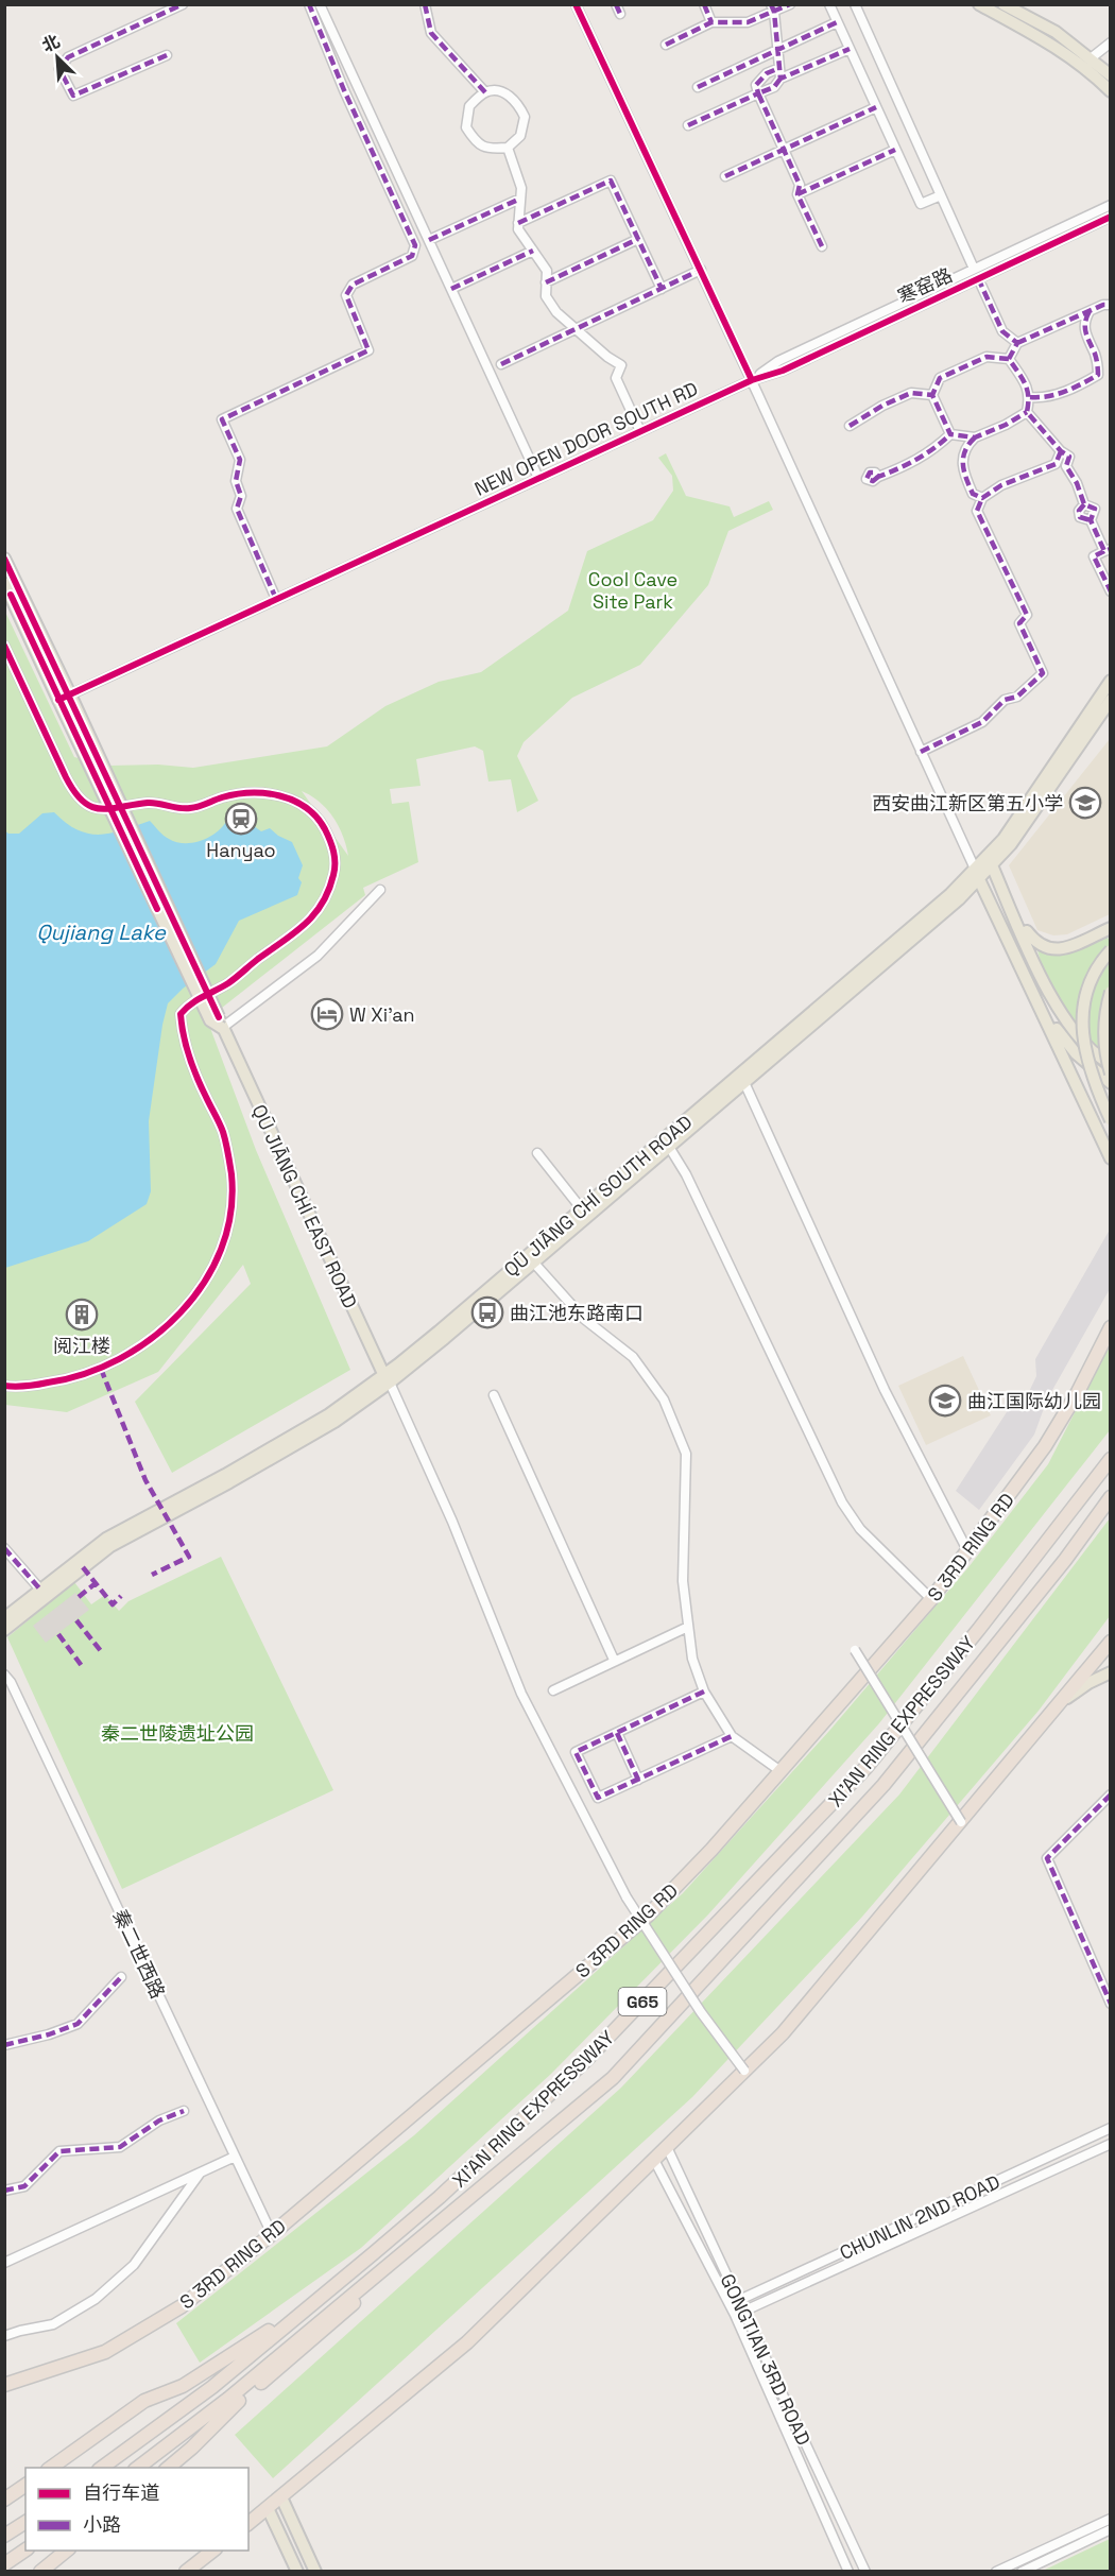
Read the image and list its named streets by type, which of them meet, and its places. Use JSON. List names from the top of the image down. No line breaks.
{"streets":{"highway":["S 3RD RING RD","XI'AN RING EXPRESSWAY","G65"],"main road":["QŪ JIĀNG CHÍ SOUTH ROAD","QŪ JIĀNG CHÍ EAST ROAD"],"street":["寒窑路","NEW OPEN DOOR SOUTH RD","秦二世西路","CHUNLIN 2ND ROAD","GONGTIAN 3RD ROAD"]},"crossings":[["寒窑路","NEW OPEN DOOR SOUTH RD"],["NEW OPEN DOOR SOUTH RD","QŪ JIĀNG CHÍ EAST ROAD"],["QŪ JIĀNG CHÍ SOUTH ROAD","QŪ JIĀNG CHÍ EAST ROAD"],["S 3RD RING RD","秦二世西路"],["CHUNLIN 2ND ROAD","GONGTIAN 3RD ROAD"]],"water":["Qujiang Lake"],"parks":["Cool Cave Site Park","秦二世陵遗址公园"],"places":{"school or university":["西安曲江新区第五小学","曲江国际幼儿园"],"station":["Hanyao"],"hotel":["W Xi'an"],"bus stop":["曲江池东路南口"],"building":["阅江楼"]},"legend":["自行车道","小路"],"north":"top left"}
